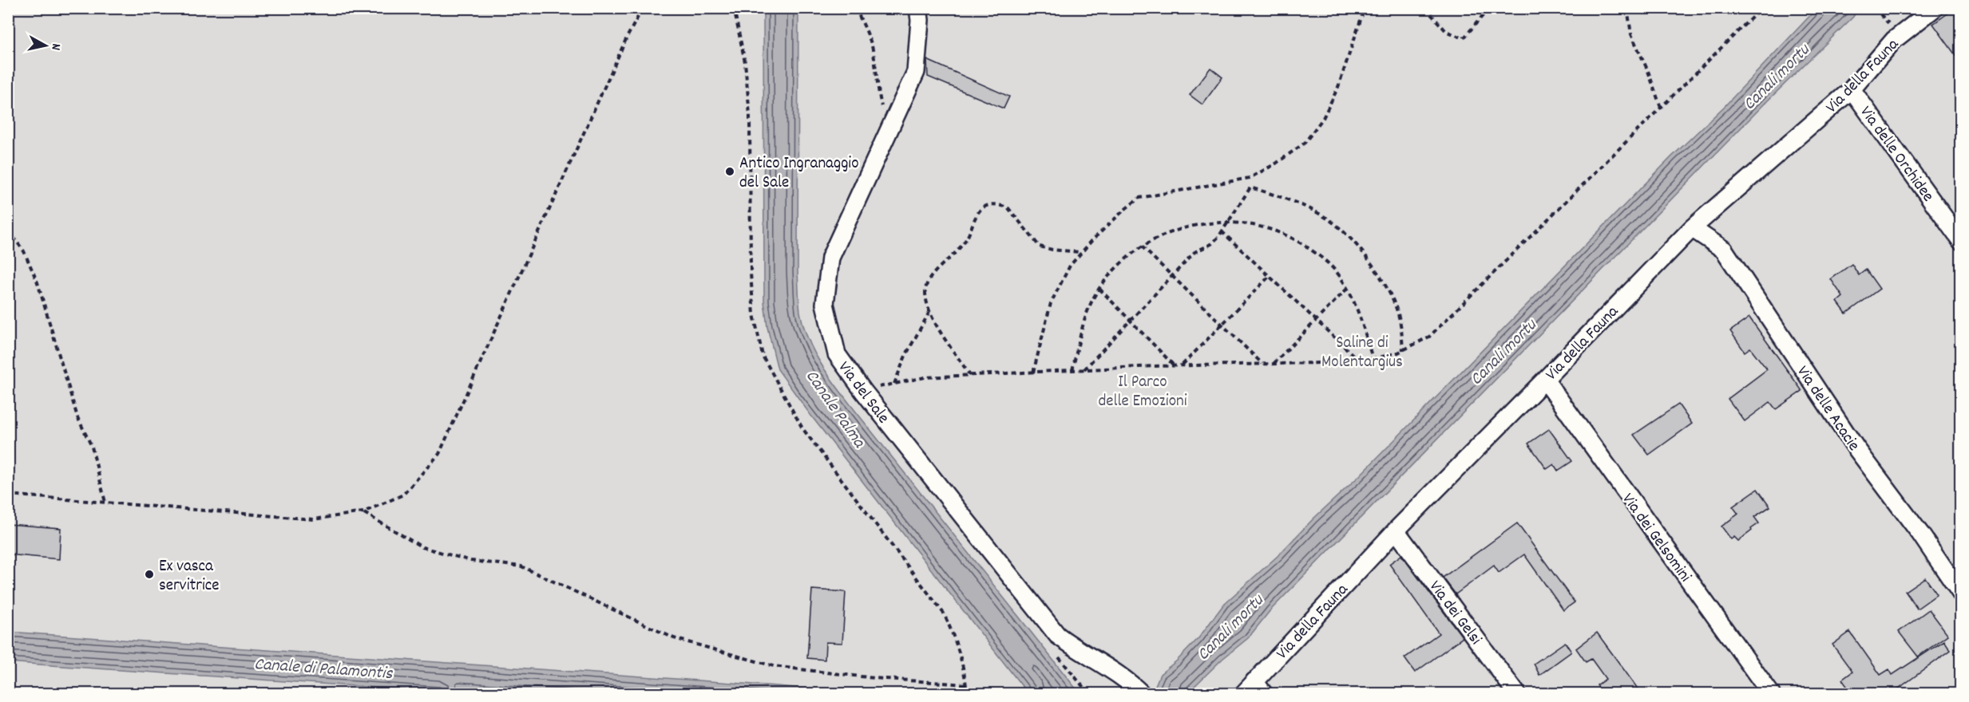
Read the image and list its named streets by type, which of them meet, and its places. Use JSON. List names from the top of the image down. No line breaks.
{"streets":{"street":["Via della Fauna","Via delle Orchidee","Via del Sale","Via delle Acacie","Via dei Gelsomini","Via dei Gelsi"]},"crossings":[["Via della Fauna","Via delle Orchidee"],["Via della Fauna","Via delle Acacie"],["Via della Fauna","Via dei Gelsomini"],["Via della Fauna","Via dei Gelsi"]],"water":["Canali mortu","Canale Palma","Canale di Palamontis"],"parks":["Saline di Molentargius","Il Parco delle Emozioni"],"places":["Antico Ingranaggio del Sale","Ex vasca servitrice"],"north":"right"}
